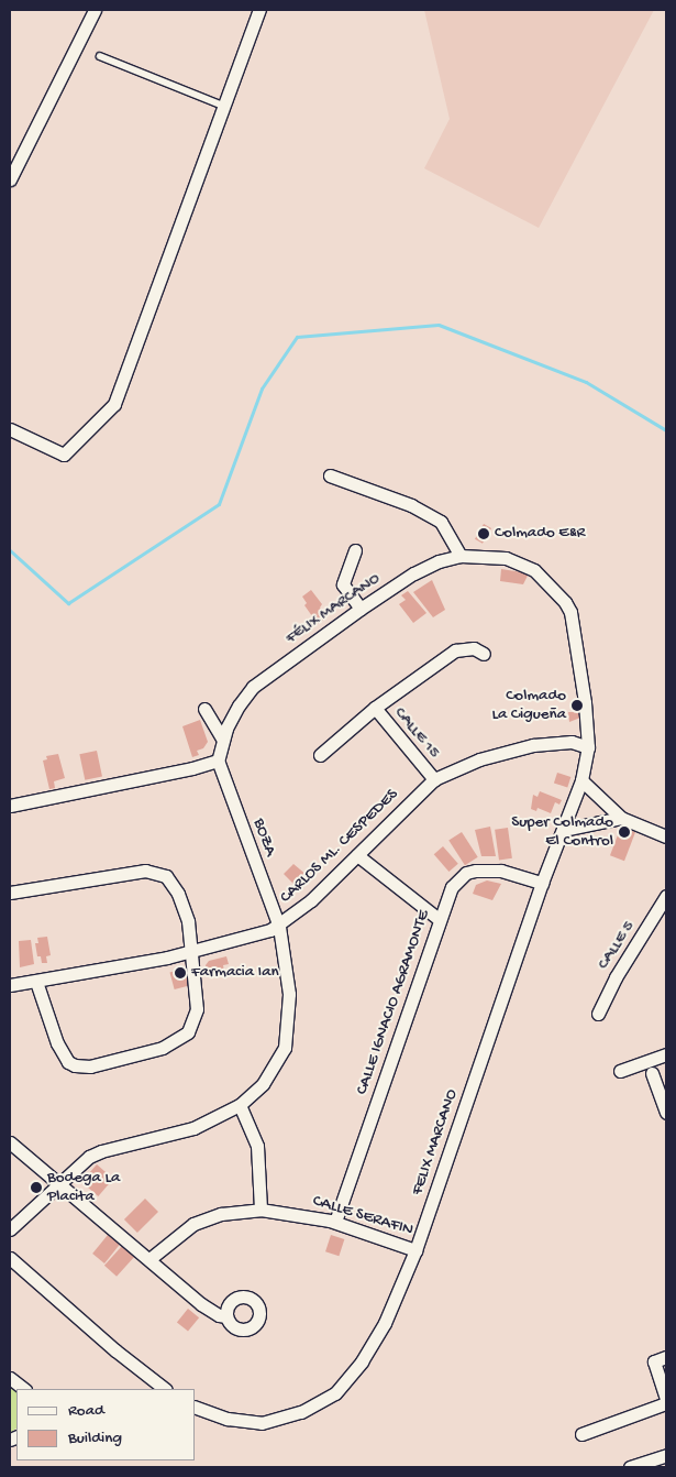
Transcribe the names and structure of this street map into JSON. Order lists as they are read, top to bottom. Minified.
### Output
{"streets":{"street":["FÉLIX MARCANO","CALLE 15","BOZA","CARLOS ML. CESPEDES","CALLE 5","CALLE IGNACIO AGRAMONTE","FELIX MARCANO","CALLE SERAFIN"]},"crossings":[["FÉLIX MARCANO","BOZA"],["FÉLIX MARCANO","CARLOS ML. CESPEDES"],["FÉLIX MARCANO","FELIX MARCANO"],["CALLE 15","CARLOS ML. CESPEDES"],["BOZA","CARLOS ML. CESPEDES"],["CARLOS ML. CESPEDES","FELIX MARCANO"],["CALLE IGNACIO AGRAMONTE","FELIX MARCANO"],["CALLE IGNACIO AGRAMONTE","CALLE SERAFIN"],["FELIX MARCANO","CALLE SERAFIN"]],"places":["Colmado E&R","Colmado La Cigueña","Super Colmado El Control","Farmacia Ian","Bodega La Placita"],"legend":["Road","Building"]}
